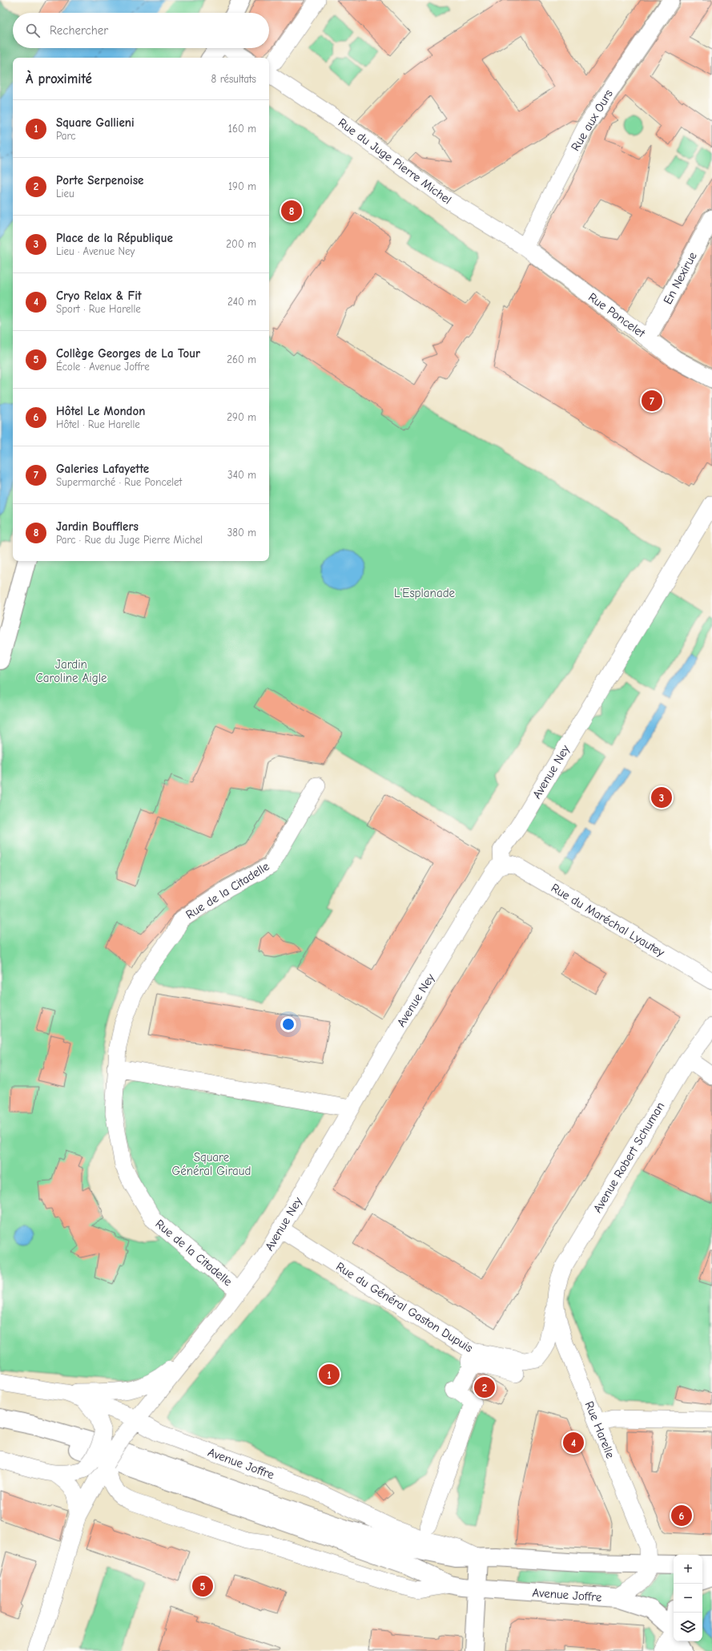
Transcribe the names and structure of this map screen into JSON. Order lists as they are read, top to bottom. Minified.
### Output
{"streets":{"main road":["Avenue Joffre"],"street":["Rue aux Ours","Rue du Juge Pierre Michel","En Nexirue","Rue Poncelet","Avenue Ney","Rue de la Citadelle","Rue du Maréchal Lyautey","Avenue Robert Schuman","Rue du Général Gaston Dupuis","Rue Harelle"]},"crossings":[["Rue aux Ours","Rue du Juge Pierre Michel"],["Rue aux Ours","Rue Poncelet"],["Rue du Juge Pierre Michel","Rue Poncelet"],["En Nexirue","Rue Poncelet"],["Avenue Ney","Rue de la Citadelle"],["Avenue Ney","Rue du Maréchal Lyautey"],["Avenue Ney","Rue du Général Gaston Dupuis"],["Avenue Ney","Avenue Joffre"],["Avenue Robert Schuman","Rue du Général Gaston Dupuis"],["Avenue Robert Schuman","Rue Harelle"],["Rue du Général Gaston Dupuis","Rue Harelle"],["Rue Harelle","Avenue Joffre"]],"parks":["L'Esplanade","Jardin Caroline Aigle","Square Général Giraud"],"page":{"search":"Rechercher","heading":["À proximité","8 résultats"],"list":[{"mark":"1","name":"Square Gallieni","note":"Parc","value":"160 m"},{"mark":"2","name":"Porte Serpenoise","note":"Lieu","value":"190 m"},{"mark":"3","name":"Place de la République","note":"Lieu · Avenue Ney","value":"200 m"},{"mark":"4","name":"Cryo Relax & Fit","note":"Sport · Rue Harelle","value":"240 m"},{"mark":"5","name":"Collège Georges de La Tour","note":"École · Avenue Joffre","value":"260 m"},{"mark":"6","name":"Hôtel Le Mondon","note":"Hôtel · Rue Harelle","value":"290 m"},{"mark":"7","name":"Galeries Lafayette","note":"Supermarché · Rue Poncelet","value":"340 m"},{"mark":"8","name":"Jardin Boufflers","note":"Parc · Rue du Juge Pierre Michel","value":"380 m"}],"pins":["8","7","3","1","2","4","6","5"],"map_buttons":["+","−"]}}
